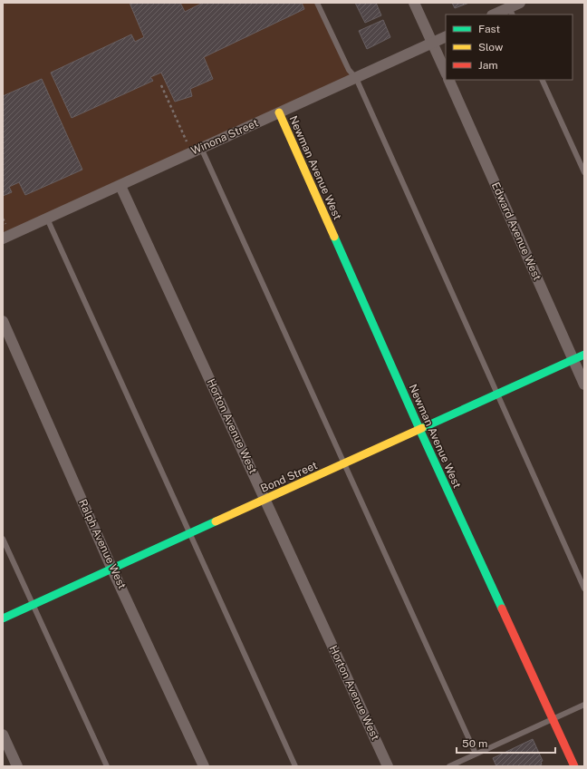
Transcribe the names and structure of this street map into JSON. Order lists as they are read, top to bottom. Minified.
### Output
{"streets":{"street":["Winona Street","Newman Avenue West","Edward Avenue West","Horton Avenue West","Bond Street","Ralph Avenue West"]},"crossings":[["Winona Street","Newman Avenue West"],["Winona Street","Horton Avenue West"],["Newman Avenue West","Bond Street"],["Edward Avenue West","Bond Street"],["Horton Avenue West","Bond Street"],["Bond Street","Ralph Avenue West"]],"legend":["Fast","Slow","Jam"],"scale_bar":"50 m"}
